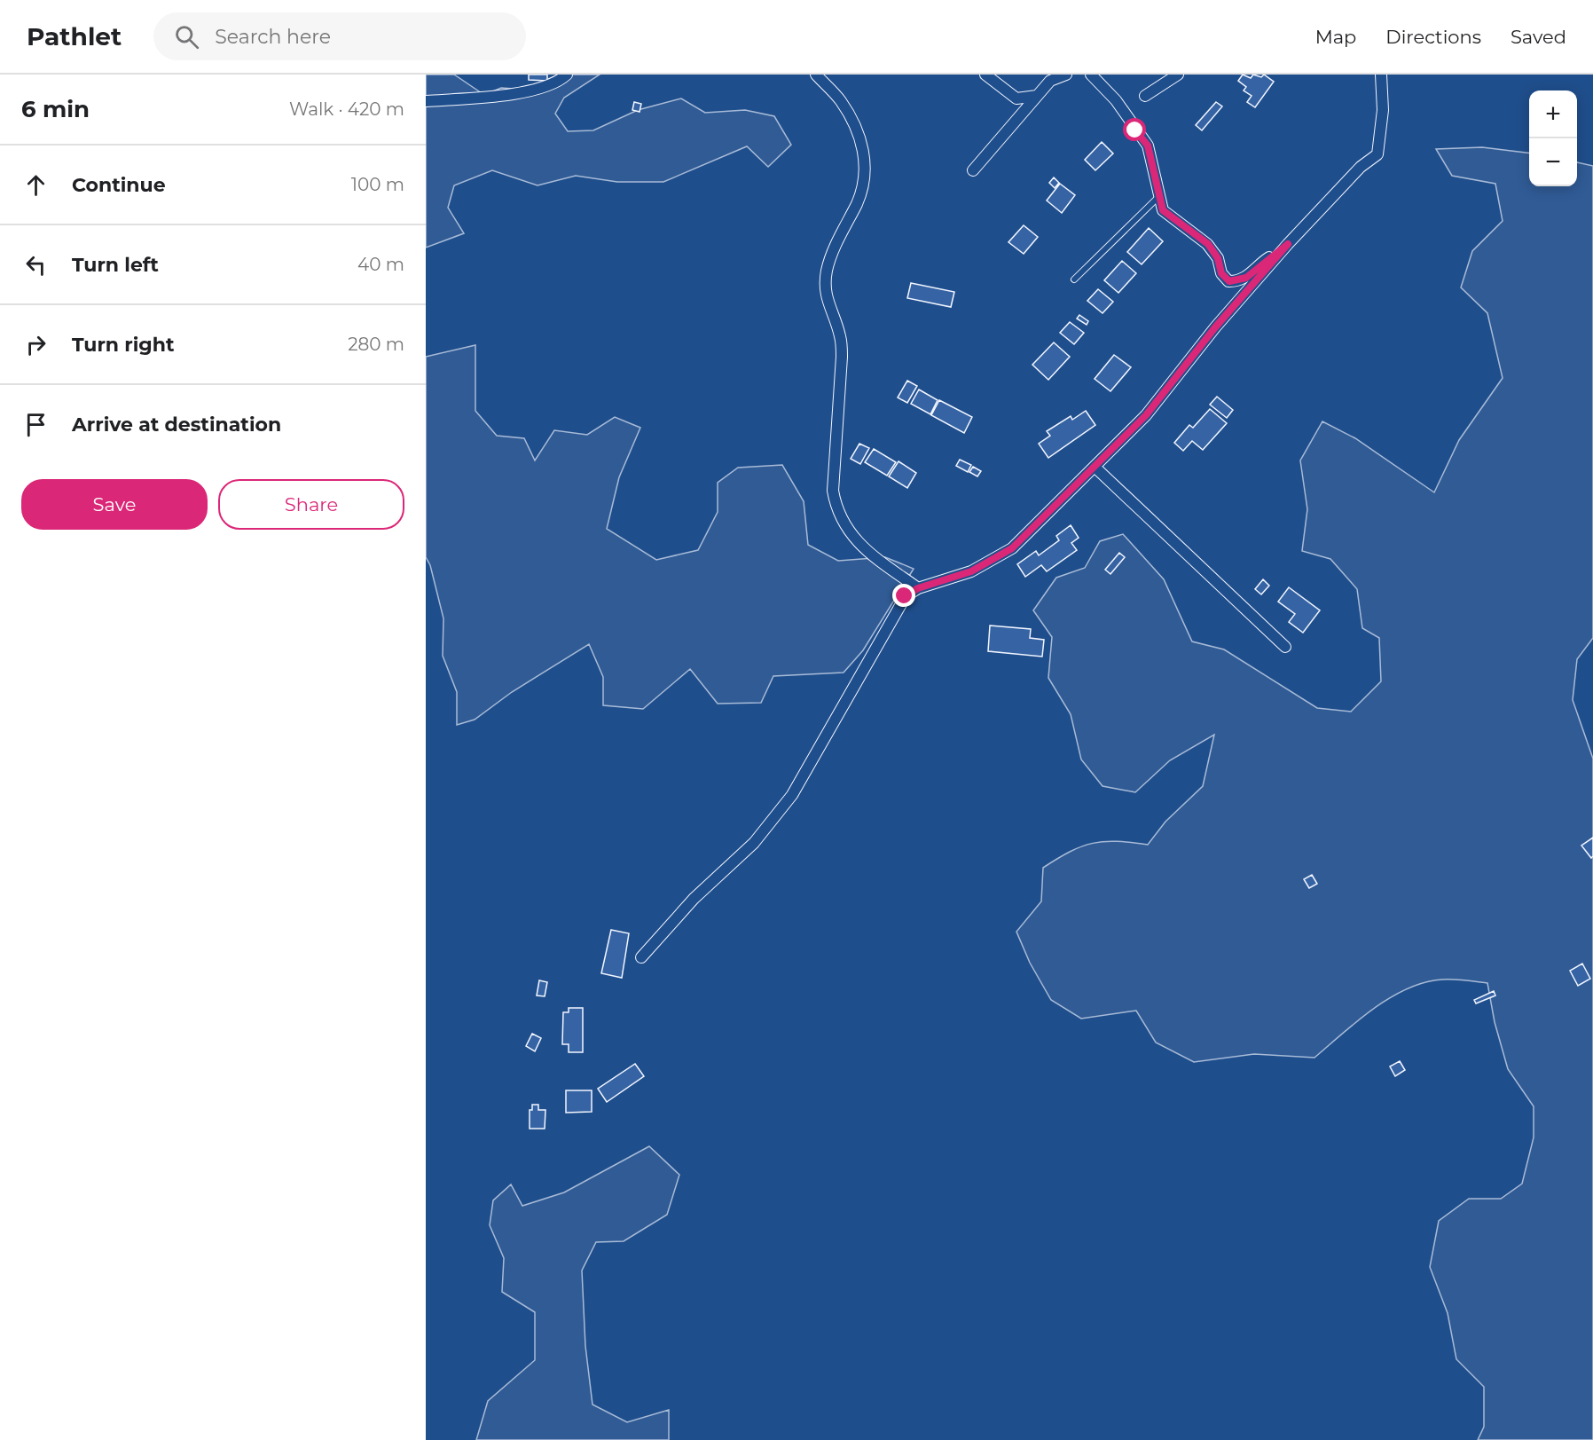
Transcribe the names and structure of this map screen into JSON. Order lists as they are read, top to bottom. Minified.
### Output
{"page":{"header":"Pathlet","search":"Search here","nav":["Map","Directions","Saved"],"heading":["6 min","Walk · 420 m"],"map_buttons":["+","−"],"list":[["Continue","100 m"],["Turn left","40 m"],["Turn right","280 m"],"Arrive at destination"],"buttons":["Save","Share"]}}
